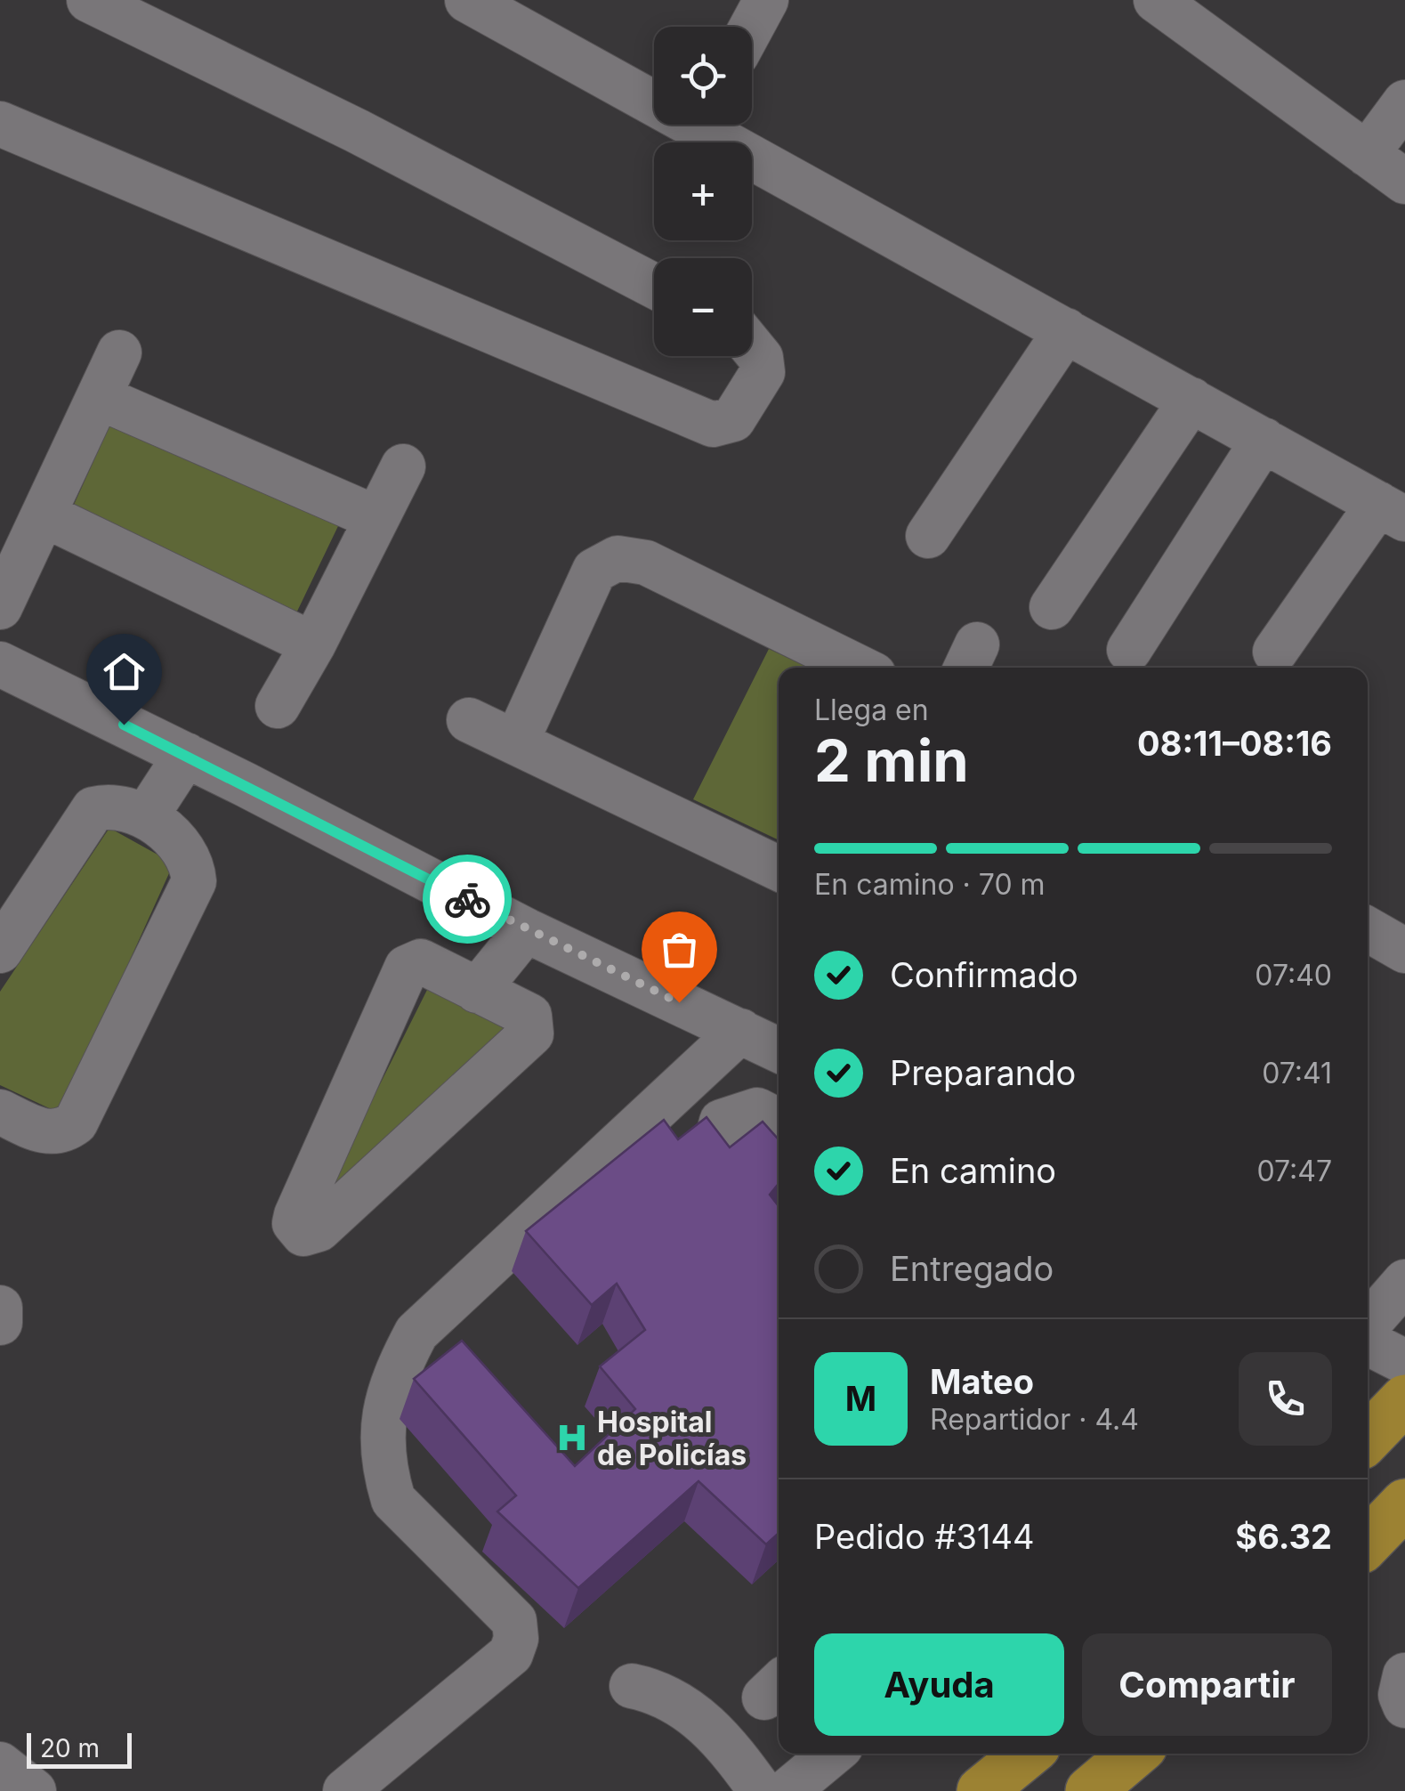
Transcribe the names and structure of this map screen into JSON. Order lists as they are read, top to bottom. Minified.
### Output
{"places":{"hospital":["Hospital de Policías"]},"scale_bar":"20 m","page":{"map_buttons":["+","−"],"heading":["2 min","Llega en","08:11–08:16"],"panel":["Mateo","Repartidor · 4.4","Pedido #3144","$6.32"],"bar":"En camino · 70 m","list":[["Confirmado","07:40"],["Preparando","07:41"],["En camino","07:47"],"Entregado"],"round":"M","buttons":["Ayuda","Compartir"],"scale":"20 m"}}
